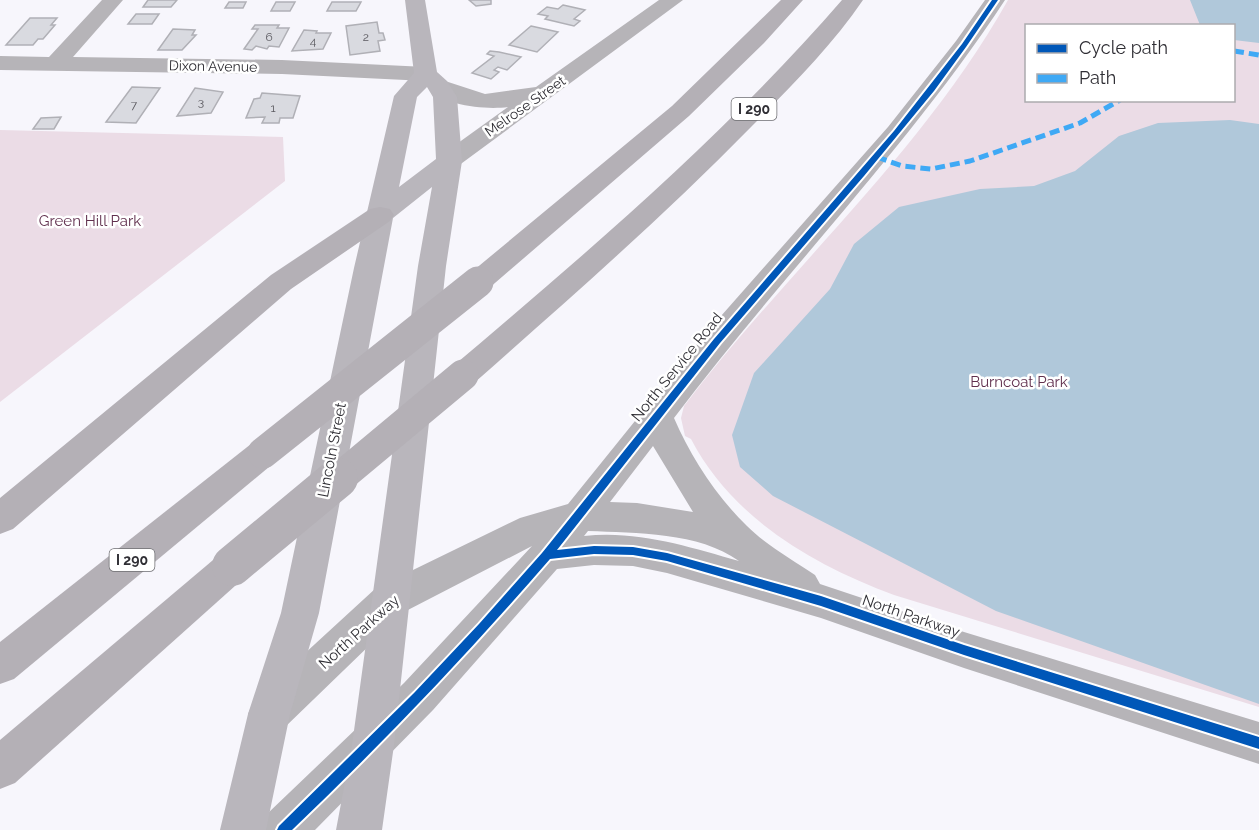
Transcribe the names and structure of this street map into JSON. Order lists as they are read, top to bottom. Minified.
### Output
{"streets":{"highway":["I 290"],"main road":["Melrose Street","Lincoln Street"],"street":["Dixon Avenue","North Service Road","North Parkway"]},"crossings":[["Dixon Avenue","Lincoln Street"],["Melrose Street","Lincoln Street"],["North Service Road","North Parkway"],["Lincoln Street","North Parkway"]],"parks":["Green Hill Park","Burncoat Park"],"house_numbers":["6","2","4","3","7","1"],"legend":["Cycle path","Path"]}
